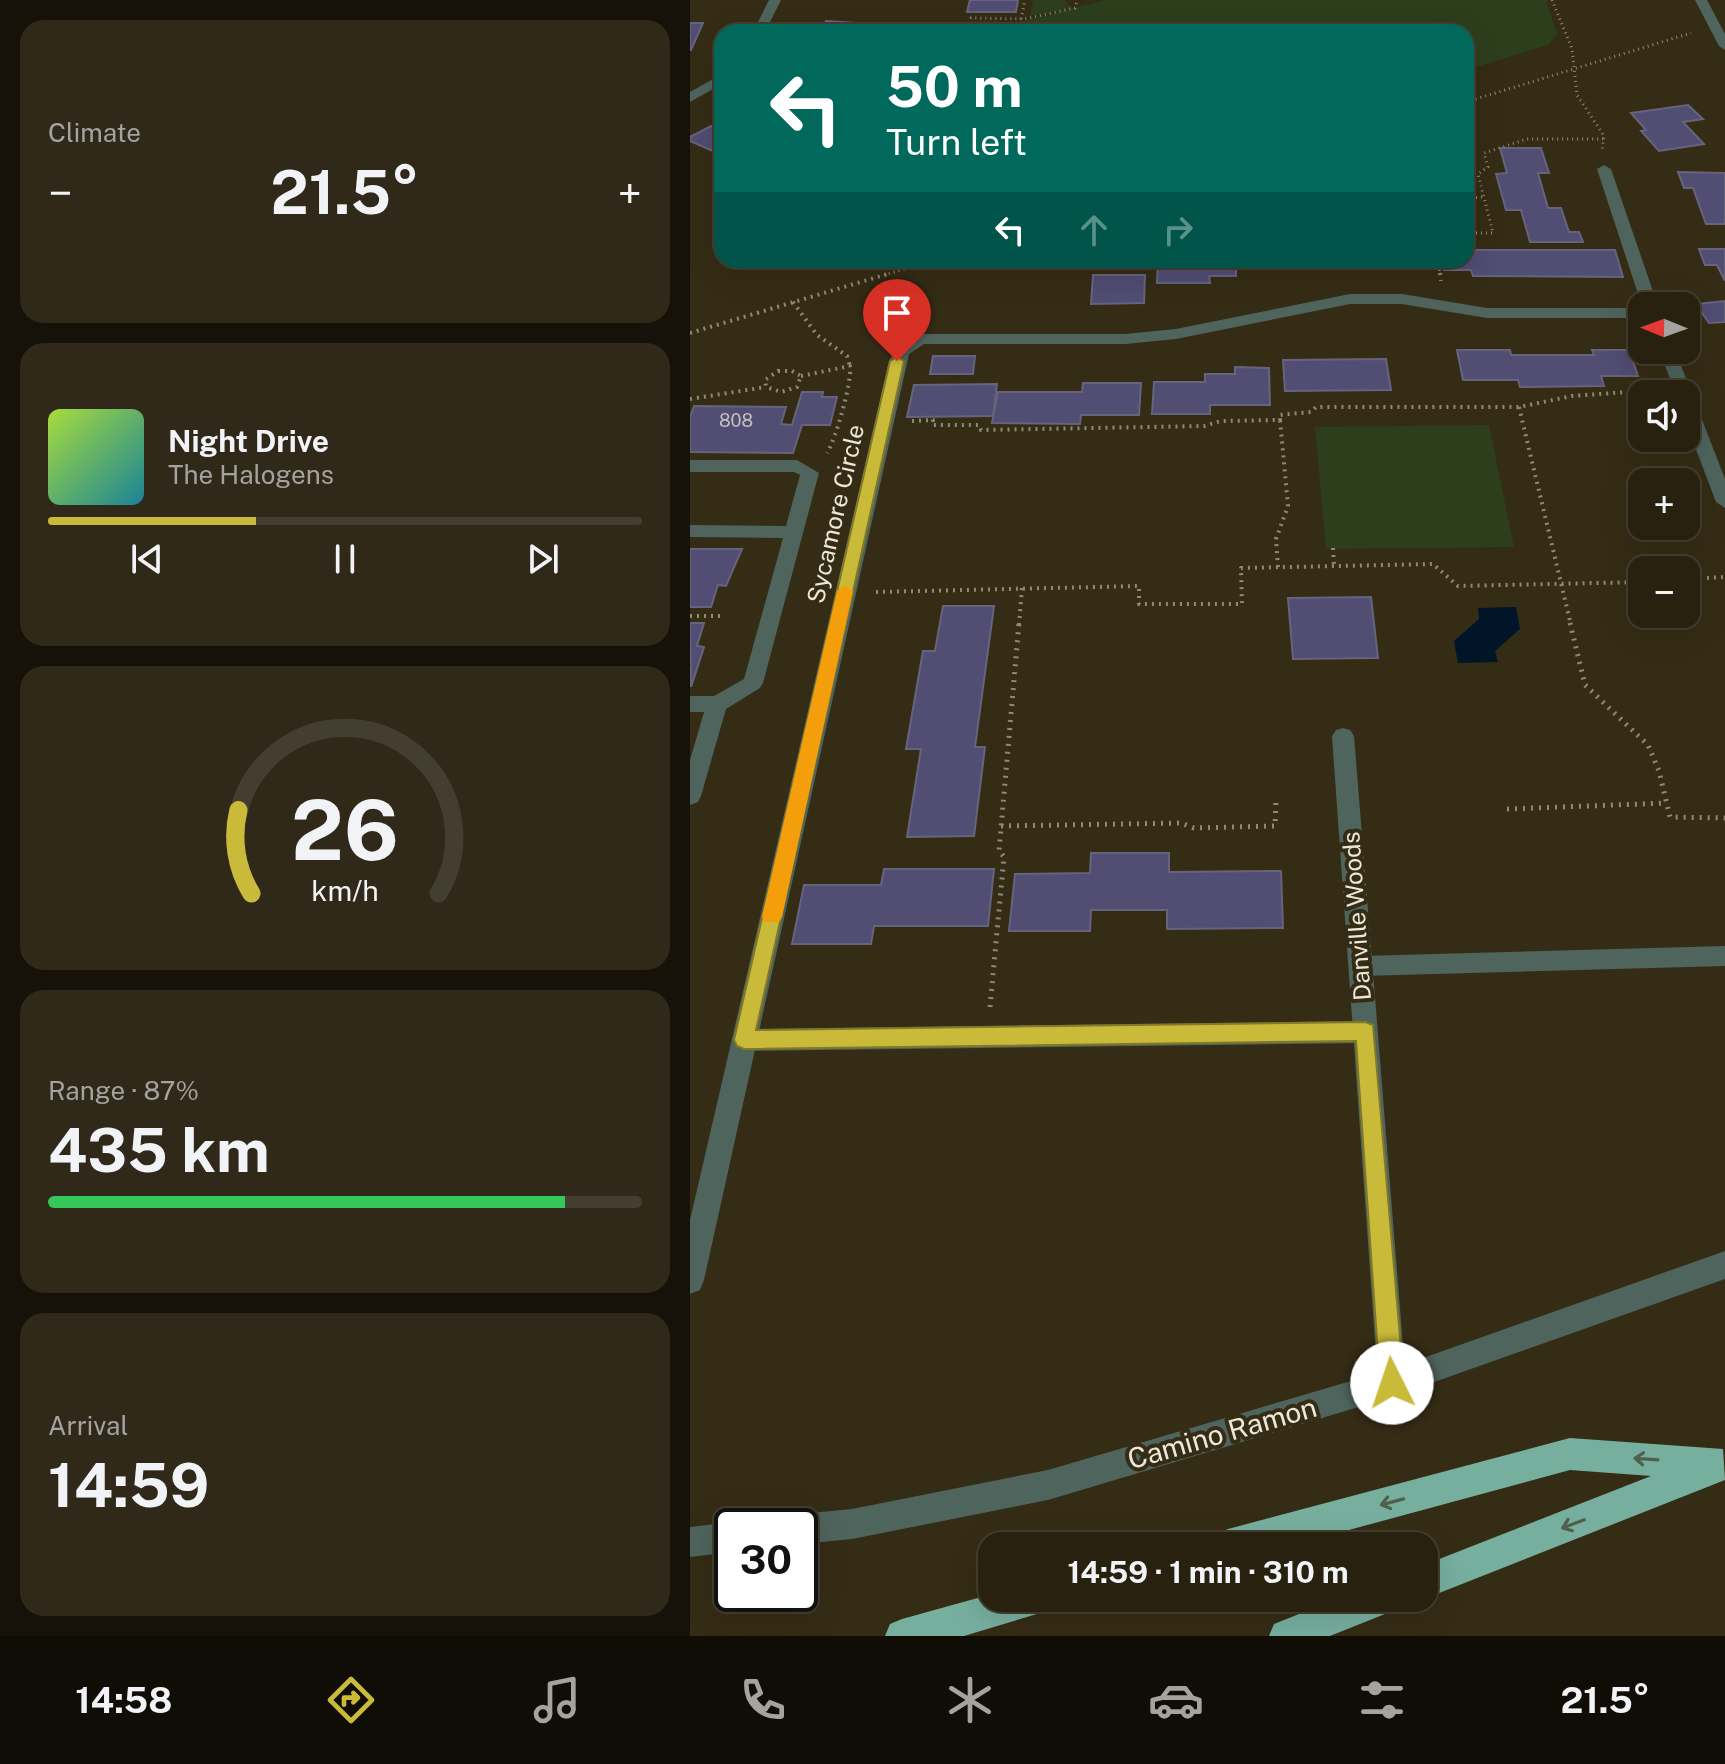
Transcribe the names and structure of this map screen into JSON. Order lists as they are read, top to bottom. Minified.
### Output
{"streets":{"street":["Sycamore Circle","Danville Woods","Camino Ramon"]},"crossings":[["Danville Woods","Camino Ramon"]],"house_numbers":["808"],"north":"left","page":{"tile":["Climate",["Range · 87%","435 km"],["Arrival","14:59"]],"turn":["50 m","Turn left"],"heat":["−","21.5°","+"],"map_buttons":["+","−"],"song":["Night Drive","The Halogens"],"limit":"30","trip":"14:59 · 1 min · 310 m","tabs":["14:58","21.5°"],"gauge":["26","km/h"]}}
